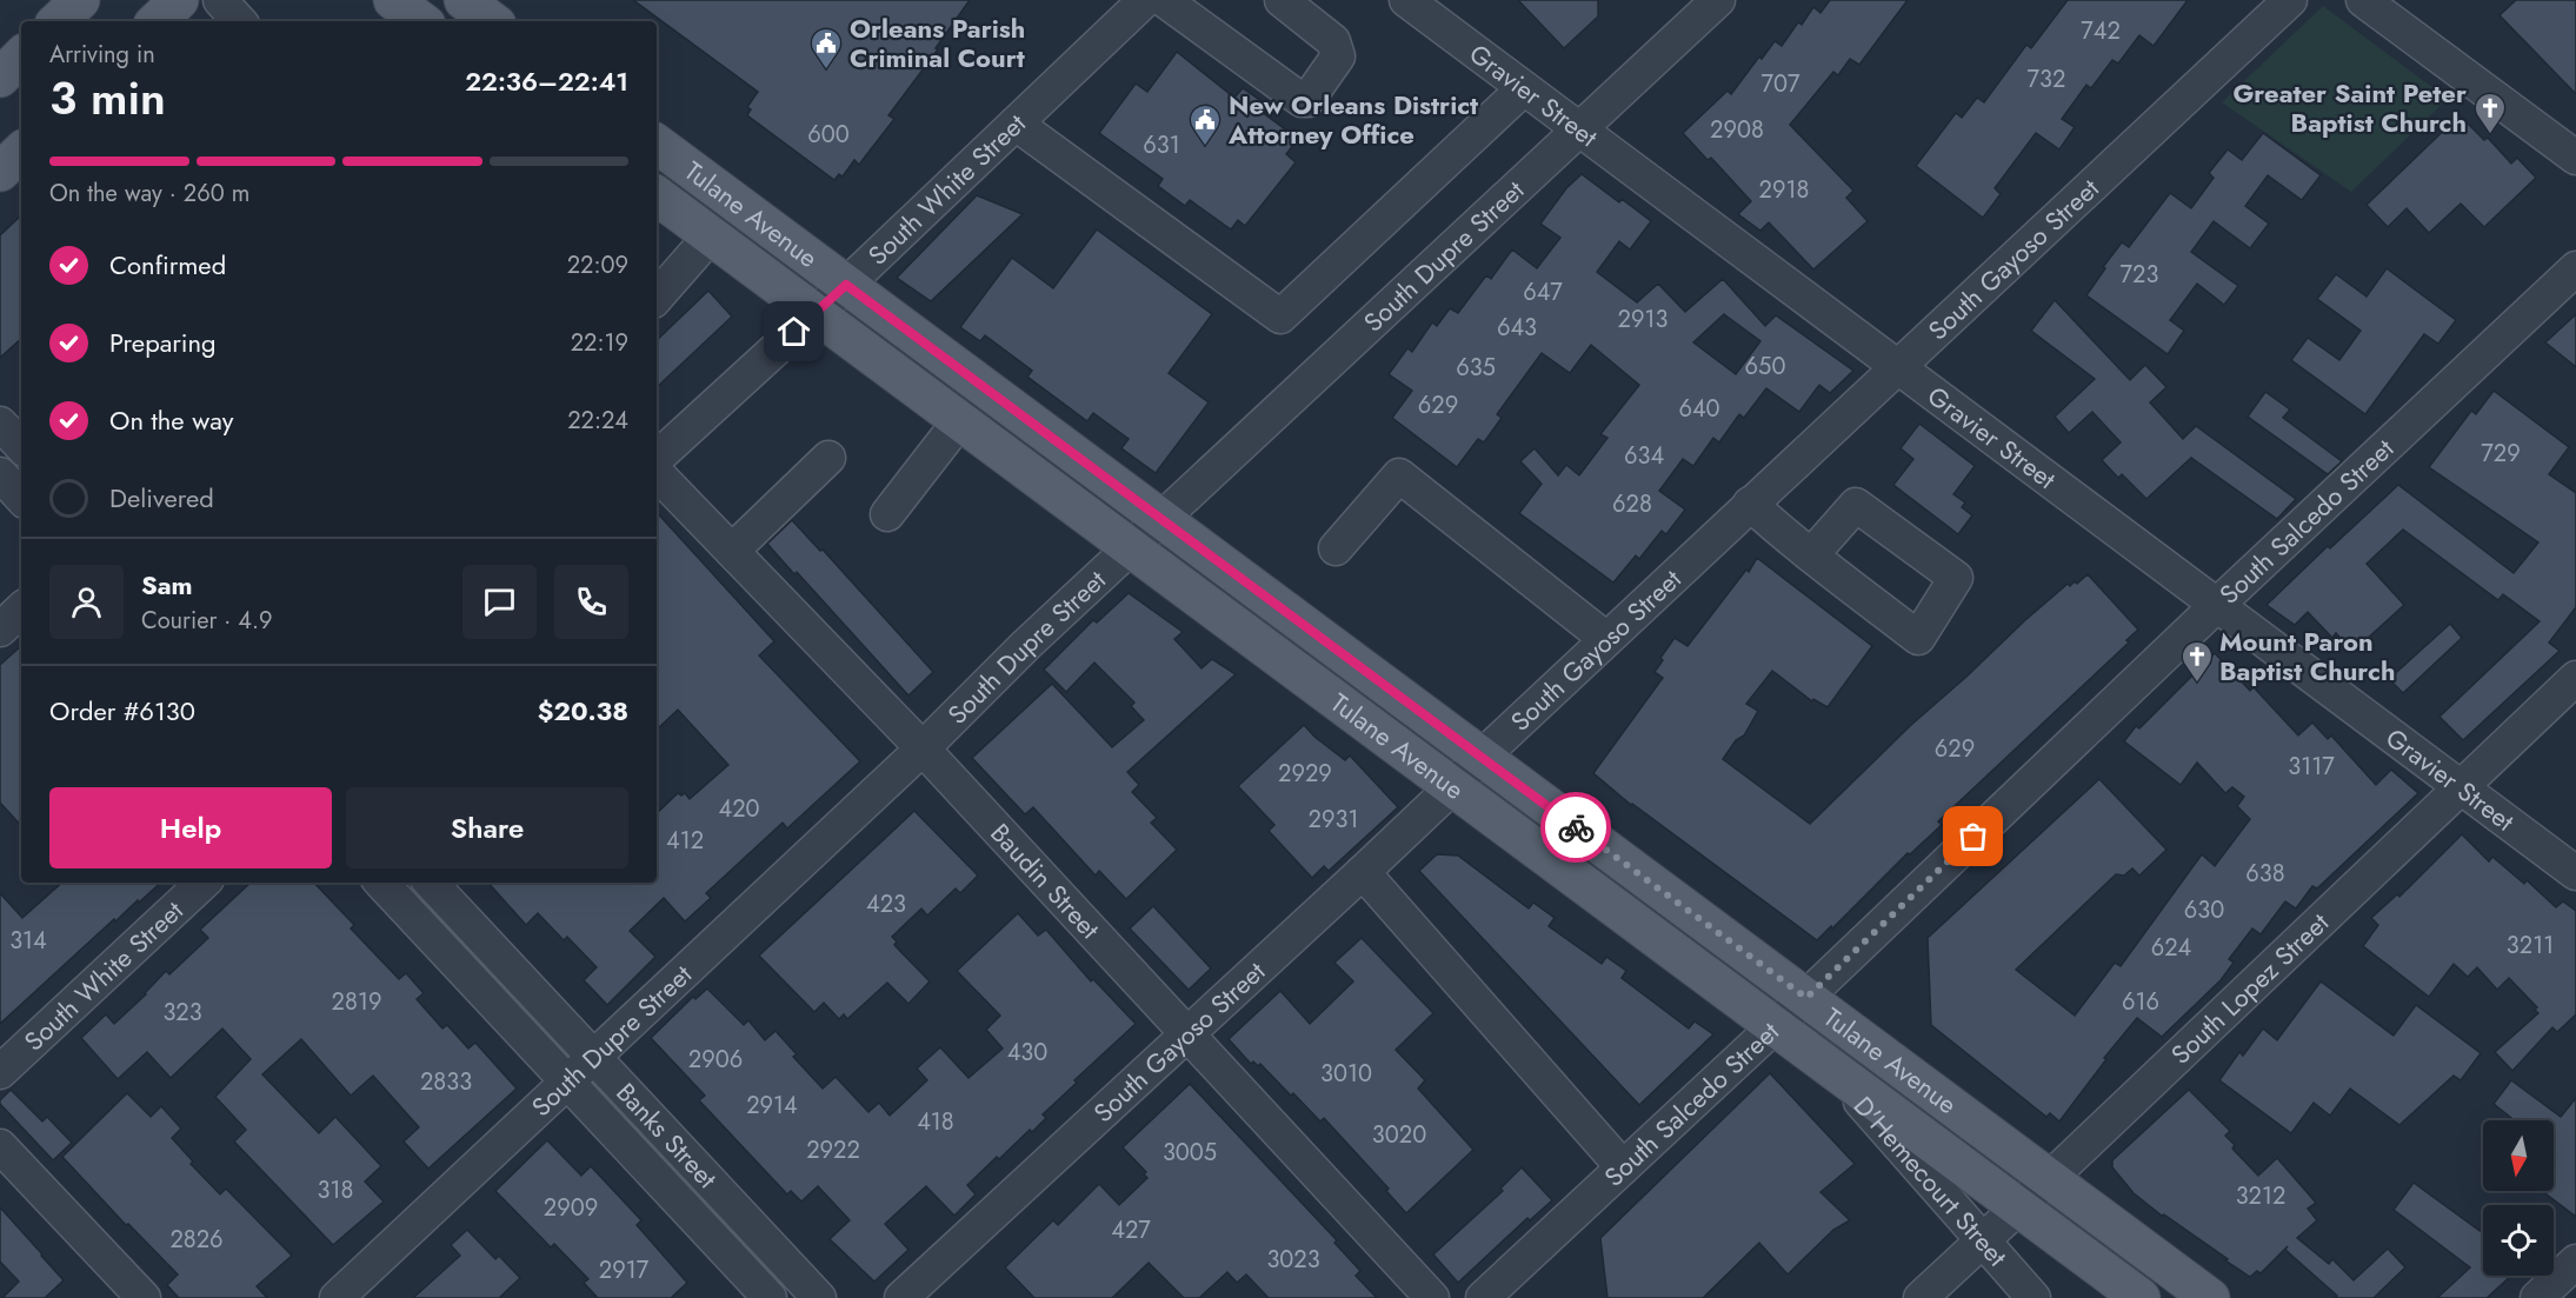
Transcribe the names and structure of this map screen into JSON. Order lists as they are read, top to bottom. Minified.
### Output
{"streets":{"main road":["Tulane Avenue"],"street":["Gravier Street","South White Street","South Dupre Street","South Gayoso Street","South Salcedo Street","Baudin Street","South Lopez Street","Banks Street","D'Hemecourt Street"]},"crossings":[["Gravier Street","South Dupre Street"],["Gravier Street","South Gayoso Street"],["Gravier Street","South Salcedo Street"],["Gravier Street","South Lopez Street"],["South White Street","Tulane Avenue"],["Tulane Avenue","South Dupre Street"],["Tulane Avenue","South Gayoso Street"],["Tulane Avenue","South Salcedo Street"],["Tulane Avenue","South Lopez Street"],["Tulane Avenue","D'Hemecourt Street"],["South Dupre Street","Baudin Street"],["South Dupre Street","Banks Street"],["South Gayoso Street","Baudin Street"],["South Lopez Street","D'Hemecourt Street"]],"places":{"public building":["Orleans Parish Criminal Court","New Orleans District Attorney Office"],"church":["Greater Saint Peter Baptist Church","Mount Paron Baptist Church"]},"house_numbers":["742","732","707","2908","600","631","2918","723","647","2913","643","650","635","629","640","729","634","628","629","3117","2929","420","2931","412","638","423","630","314","3211","624","2819","616","323","430","2906","3010","2833","2914","418","3020","2922","3005","318","3212","2909","427","2826","3023","2917"],"north":"bottom","page":{"heading":["3 min","Arriving in","22:36–22:41"],"panel":["Sam","Courier · 4.9","Order #6130","$20.38"],"bar":"On the way · 260 m","list":[["Confirmed","22:09"],["Preparing","22:19"],["On the way","22:24"],"Delivered"],"buttons":["Help","Share"]}}
